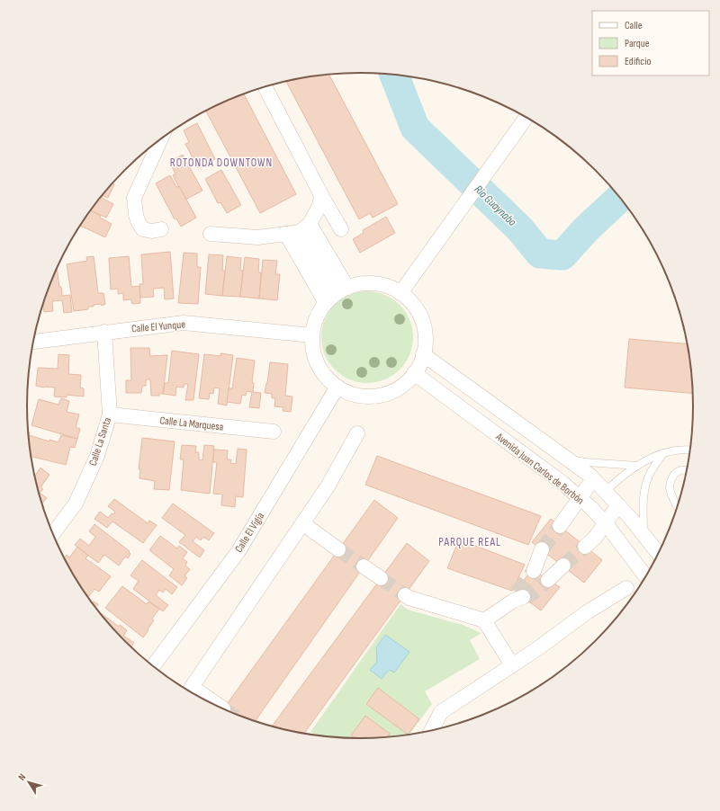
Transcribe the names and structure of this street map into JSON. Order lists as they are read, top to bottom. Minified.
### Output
{"streets":{"street":["Calle El Yunque","Calle La Marquesa","Calle La Santa","Avenida Juan Carlos de Borbón","Calle El Vigía"]},"crossings":[["Calle El Yunque","Calle La Santa"],["Calle El Yunque","Avenida Juan Carlos de Borbón"],["Calle El Yunque","Calle El Vigía"],["Calle La Marquesa","Calle La Santa"],["Avenida Juan Carlos de Borbón","Calle El Vigía"]],"districts":["ROTONDA DOWNTOWN","PARQUE REAL"],"water":["Río Guaynabo"],"legend":["Calle","Parque","Edificio"],"north":"top left"}
